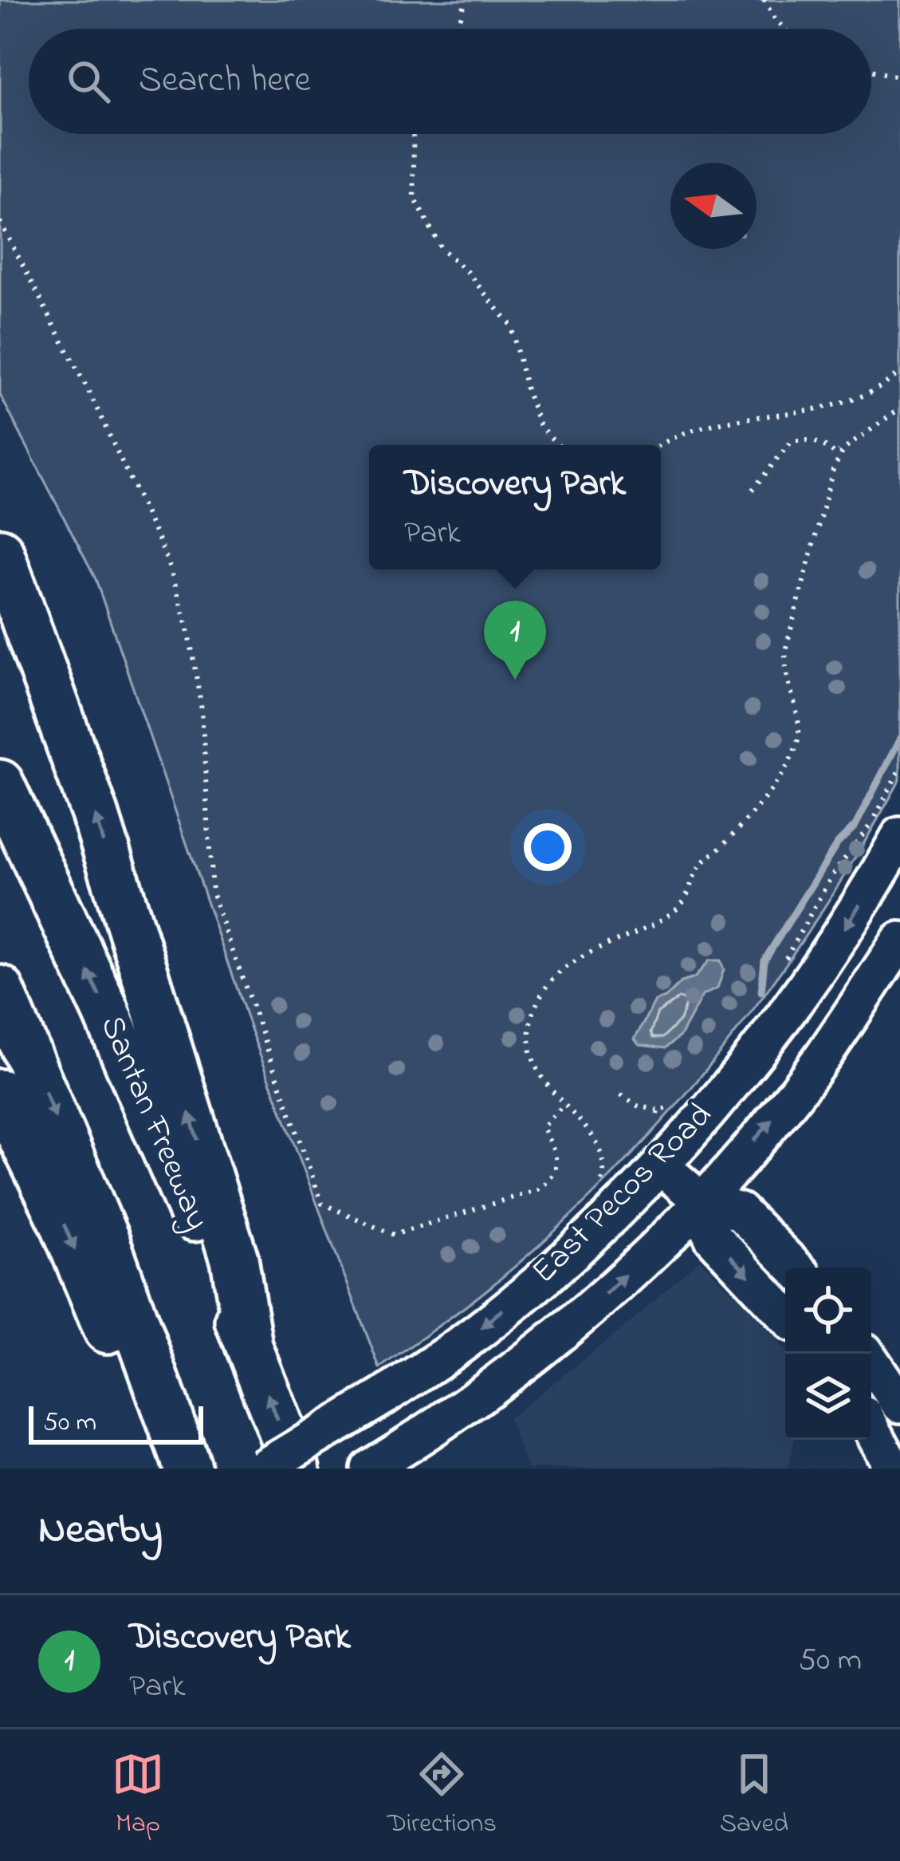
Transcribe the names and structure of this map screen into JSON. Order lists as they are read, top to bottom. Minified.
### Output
{"streets":{"highway":["Santan Freeway"],"main road":["East Pecos Road"]},"scale_bar":"50 m","north":"left","page":{"search":"Search here","popup":["Discovery Park","Park"],"pins":"1","scale":"50 m","heading":"Nearby","list":[{"mark":"1","name":"Discovery Park","note":"Park","value":"50 m"}],"nav":["Map","Directions","Saved"]}}
